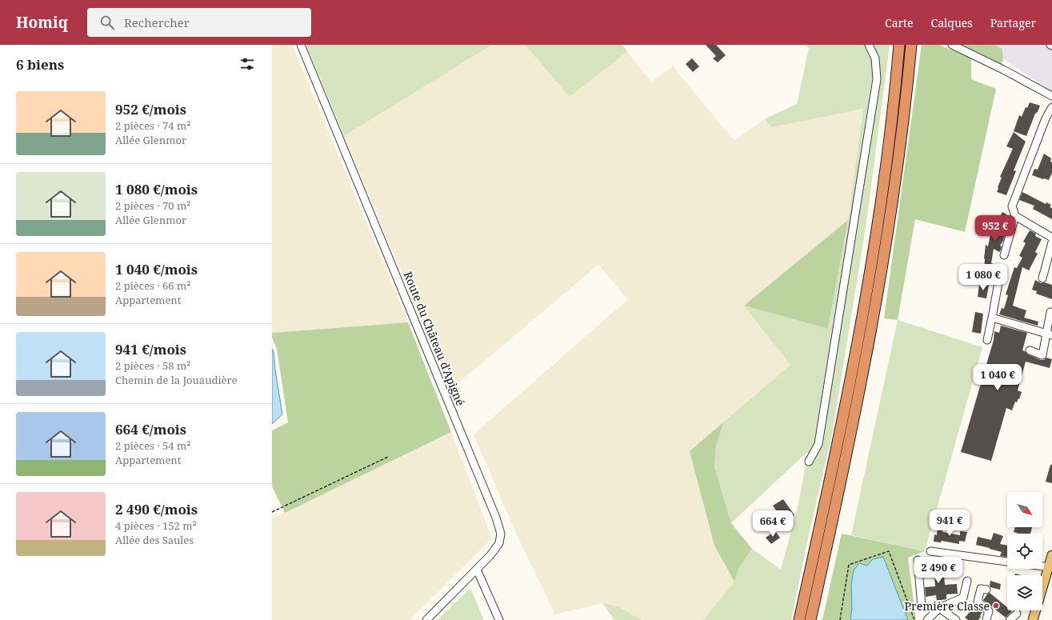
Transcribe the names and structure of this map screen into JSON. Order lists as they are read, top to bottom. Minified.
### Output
{"streets":{"street":["Route du Château d'Apigné"]},"places":["Première Classe"],"north":"bottom right","page":{"header":"Homiq","search":"Rechercher","nav":["Carte","Calques","Partager"],"heading":"6 biens","list":[{"name":"952 €/mois","note":"2 pièces · 74 m² · Allée Glenmor"},{"name":"1 080 €/mois","note":"2 pièces · 70 m² · Allée Glenmor"},{"name":"1 040 €/mois","note":"2 pièces · 66 m² · Appartement"},{"name":"941 €/mois","note":"2 pièces · 58 m² · Chemin de la Jouaudière"},{"name":"664 €/mois","note":"2 pièces · 54 m² · Appartement"},{"name":"2 490 €/mois","note":"4 pièces · 152 m² · Allée des Saules"}],"price":["952 €","1 080 €","1 040 €","941 €","664 €","2 490 €"]}}
